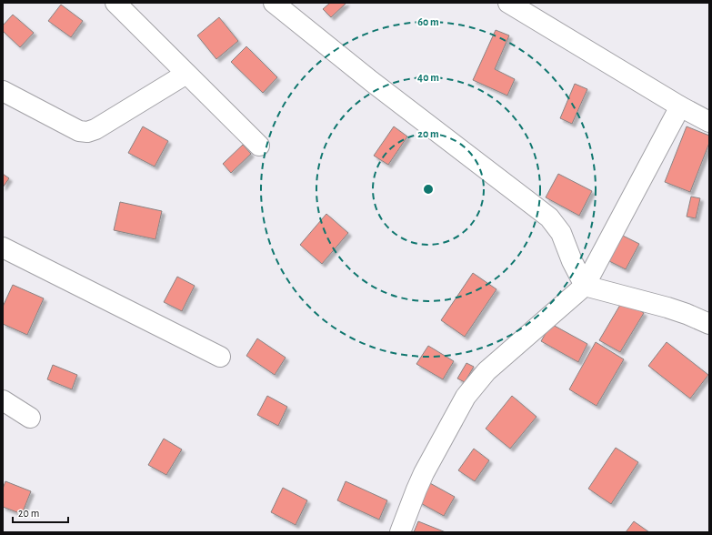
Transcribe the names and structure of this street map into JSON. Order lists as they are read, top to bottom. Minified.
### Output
{"scale_bar":"20 m","rings":["60 m","40 m","20 m"]}
